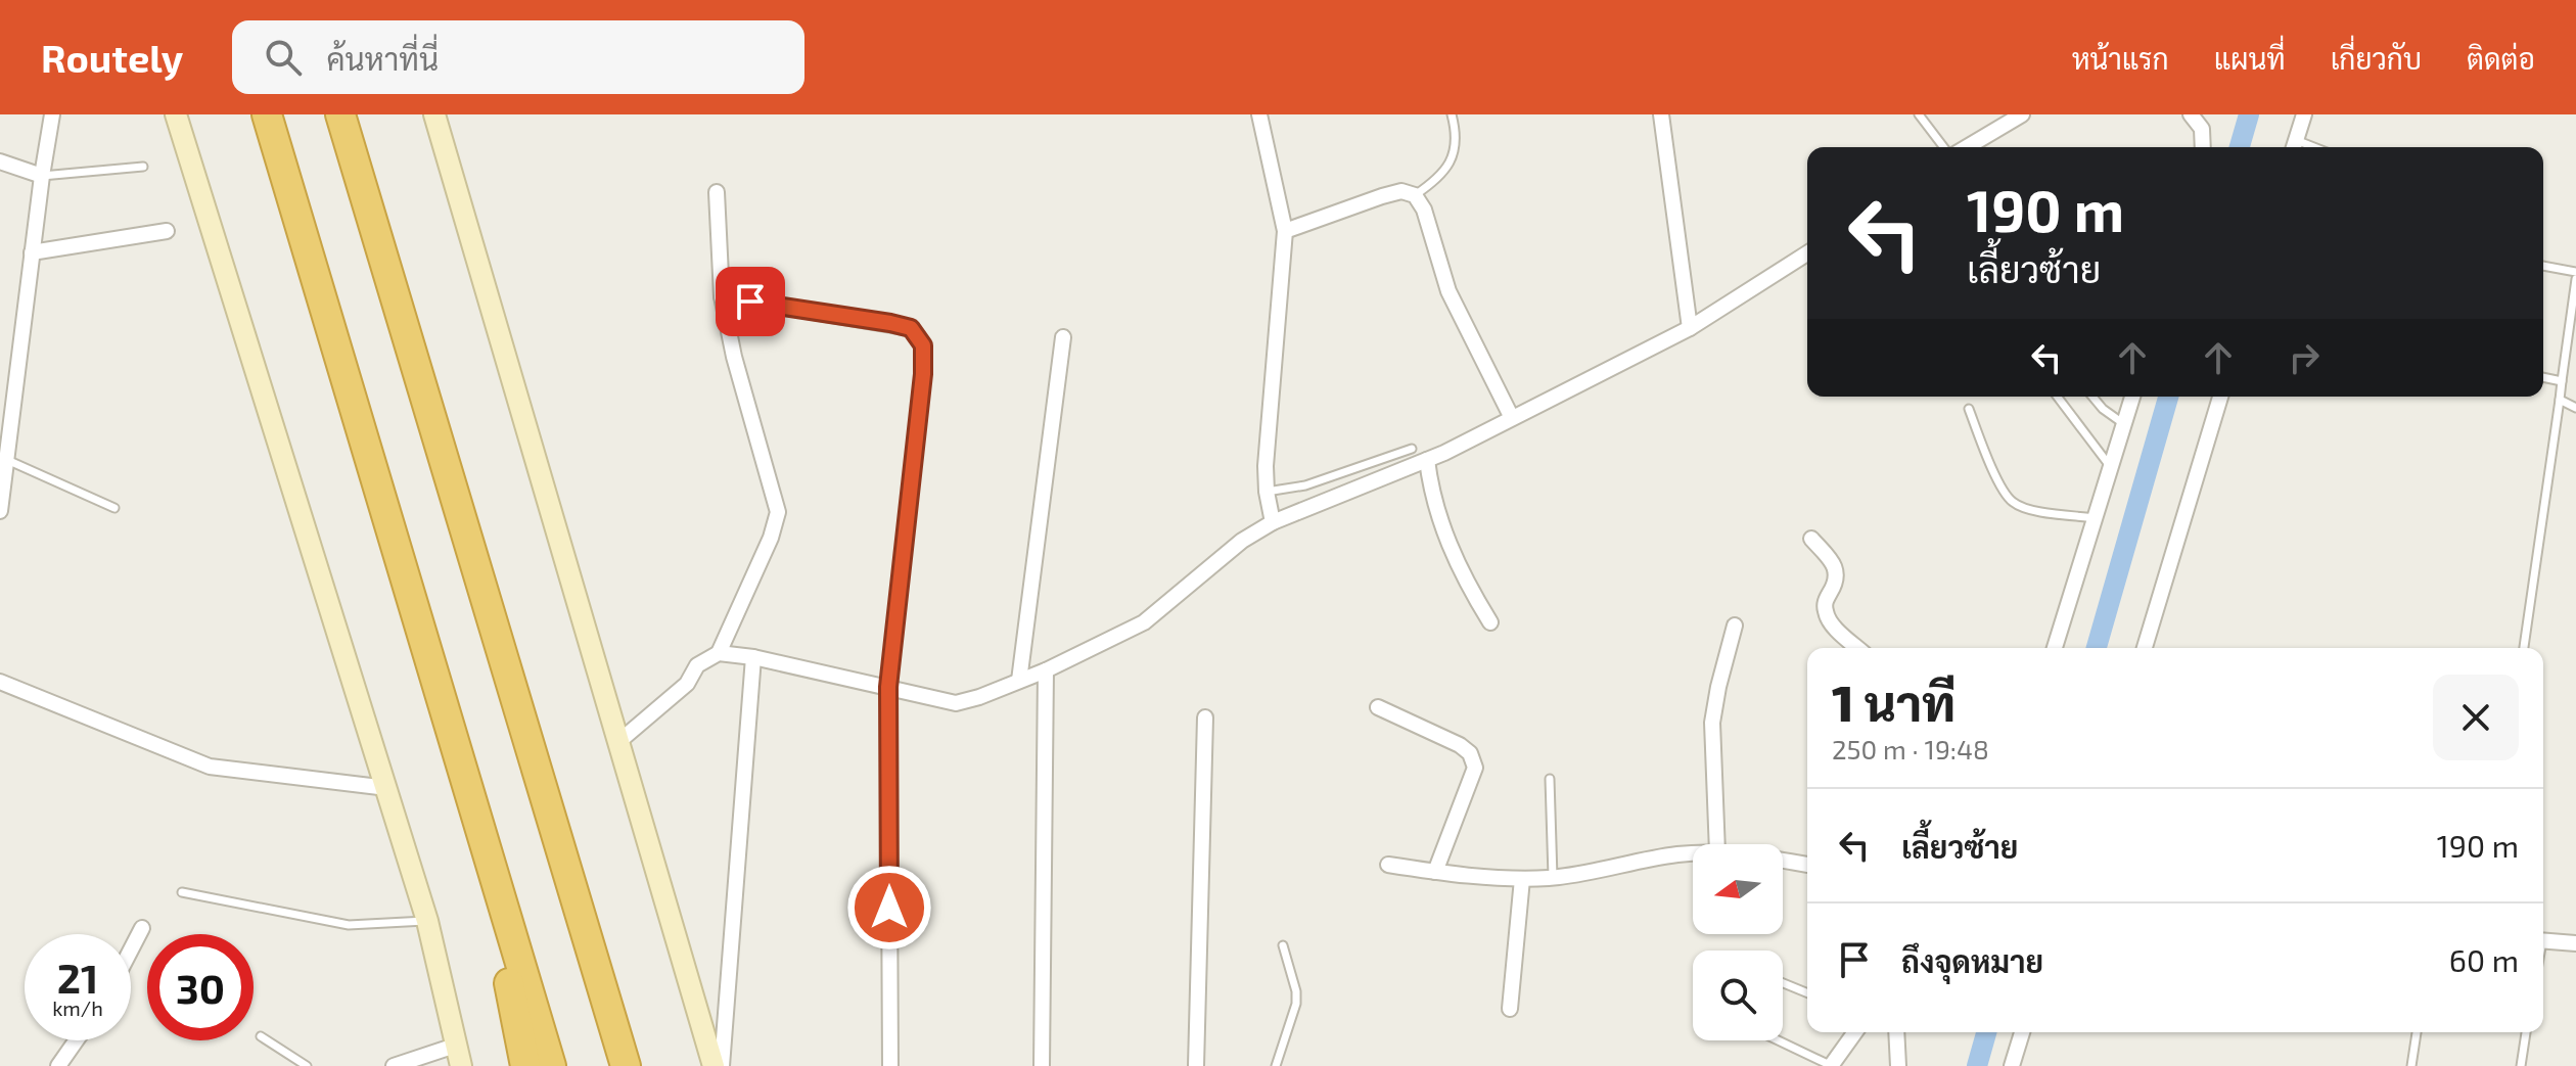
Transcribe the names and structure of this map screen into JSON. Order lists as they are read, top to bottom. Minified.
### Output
{"north":"left","page":{"header":"Routely","search":"ค้นหาที่นี่","nav":["หน้าแรก","แผนที่","เกี่ยวกับ","ติดต่อ"],"turn":["190 m","เลี้ยวซ้าย"],"heading":["1 นาที","250 m · 19:48"],"list":[{"name":"เลี้ยวซ้าย","value":"190 m"},{"name":"ถึงจุดหมาย","value":"60 m"}],"speed":"21 km/h","limit":"30"}}
